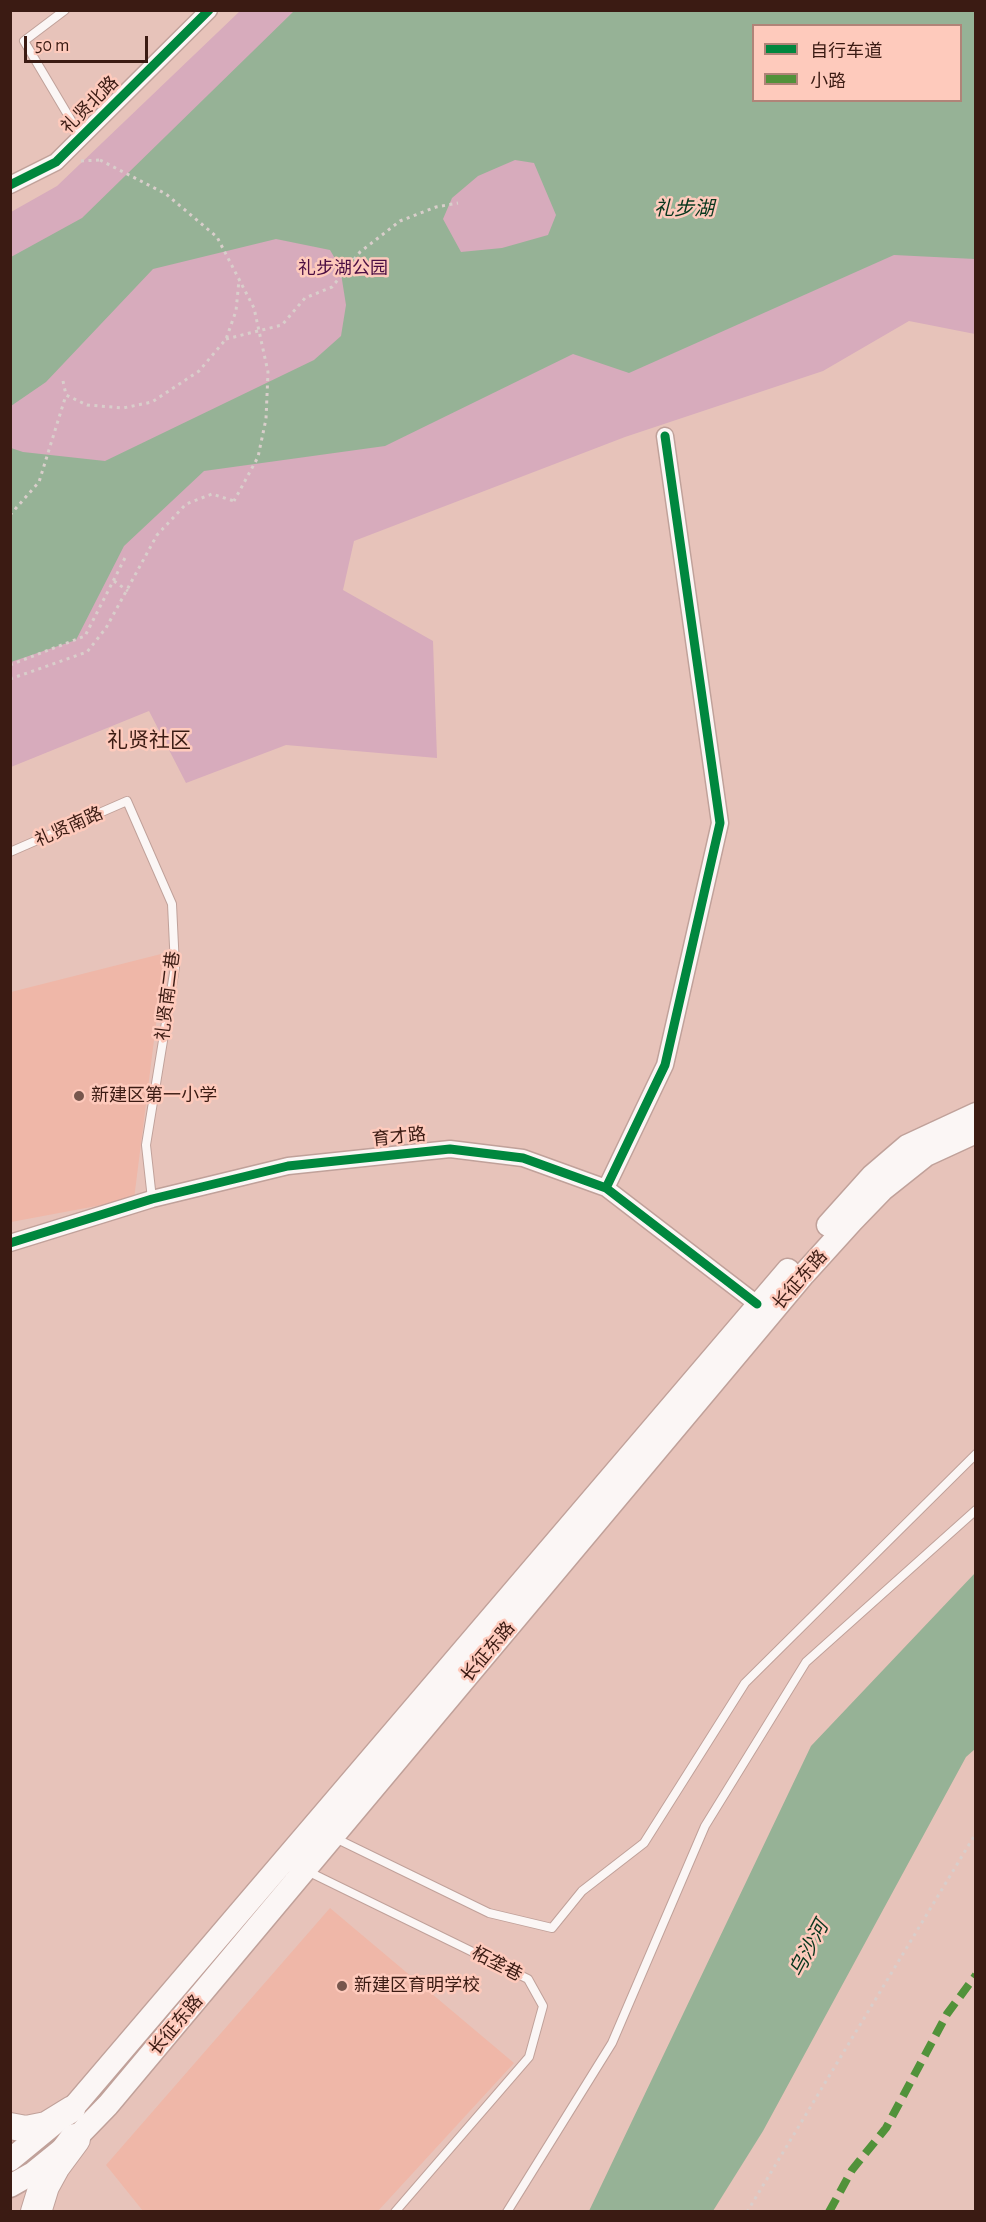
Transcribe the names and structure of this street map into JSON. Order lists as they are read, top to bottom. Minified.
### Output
{"streets":{"main road":["长征东路"],"street":["礼贤北路","育才路"],"lane":["礼贤南路","礼贤南二巷","柘垄巷"]},"crossings":[["礼贤南路","礼贤南二巷"],["礼贤南二巷","育才路"],["育才路","长征东路"],["长征东路","柘垄巷"]],"districts":["礼贤社区"],"water":["礼步湖","乌沙河"],"parks":["礼步湖公园"],"places":["新建区第一小学","新建区育明学校"],"legend":["自行车道","小路"],"scale_bar":"50 m"}
